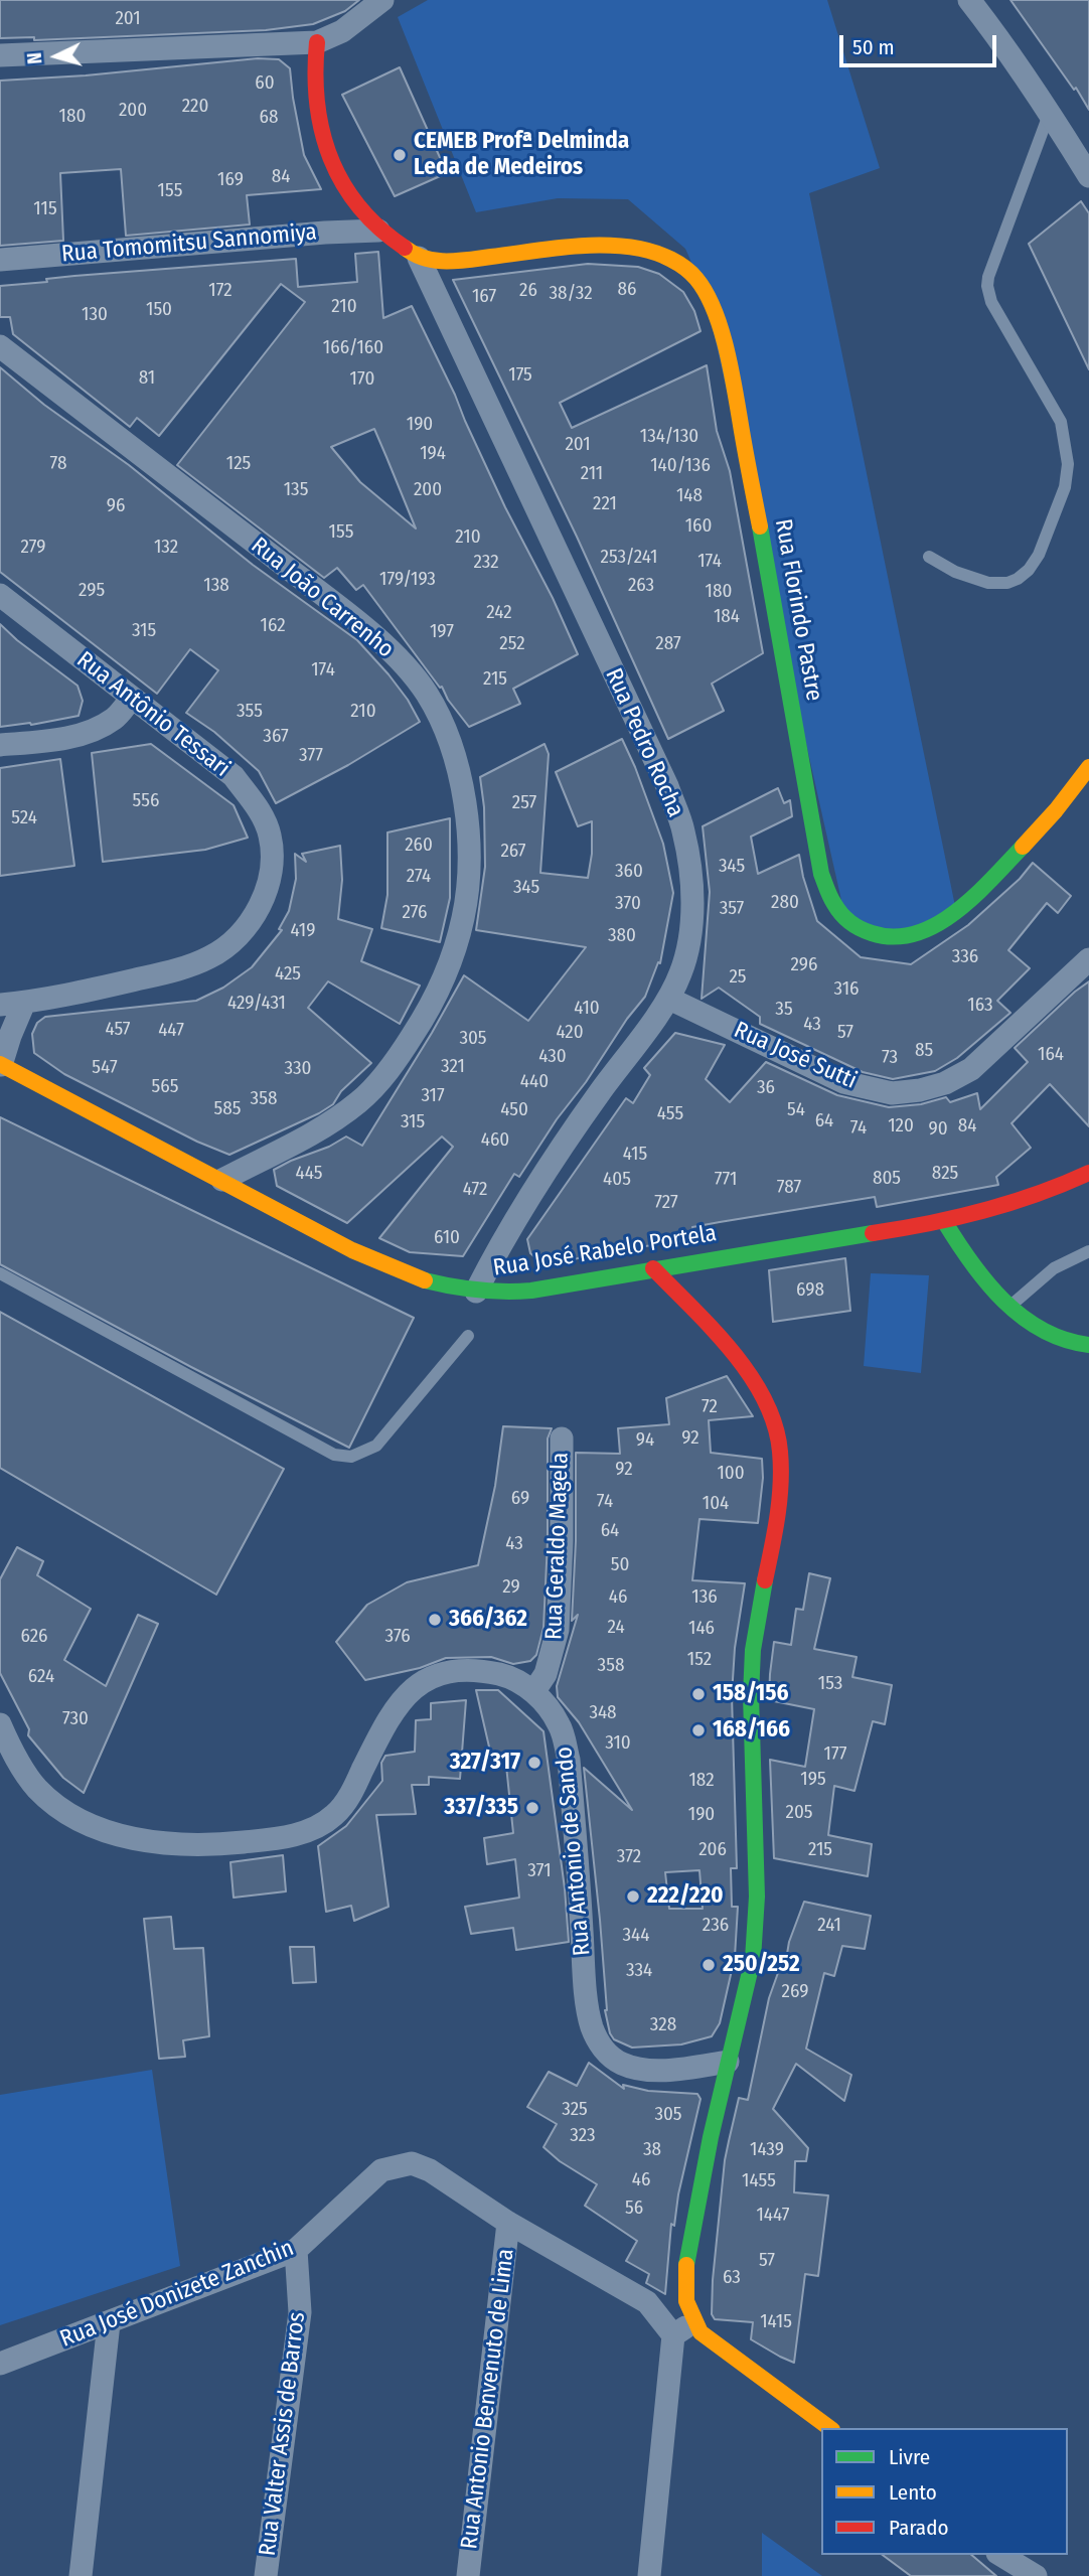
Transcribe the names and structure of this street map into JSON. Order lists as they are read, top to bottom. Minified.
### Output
{"streets":{"street":["Rua Tomomitsu Sannomiya","Rua João Carrenho","Rua Florindo Pastre","Rua Antônio Tessari","Rua Pedro Rocha","Rua José Sutti","Rua José Rabelo Portela","Rua Geraldo Magela","Rua Antonio de Sando","Rua José Donizete Zanchin","Rua Antonio Benvenuto de Lima","Rua Valter Assis de Barros"]},"crossings":[["Rua João Carrenho","Rua José Rabelo Portela"],["Rua Florindo Pastre","Rua Pedro Rocha"],["Rua Pedro Rocha","Rua José Sutti"],["Rua Pedro Rocha","Rua José Rabelo Portela"],["Rua Geraldo Magela","Rua Antonio de Sando"],["Rua José Donizete Zanchin","Rua Antonio Benvenuto de Lima"],["Rua José Donizete Zanchin","Rua Valter Assis de Barros"]],"places":["CEMEB Profª Delminda Leda de Medeiros","366/362","158/156","168/166","327/317","337/335","222/220","250/252"],"house_numbers":["201","60","220","200","180","68","84","169","155","115","86","172","26","38/32","167","210","150","130","166/160","175","81","170","190","134/130","201","194","78","125","140/136","211","135","200","148","221","96","160","155","210","279","132","253/241","174","232","179/193","138","263","295","180","242","184","162","315","197","252","287","174","215","355","210","367","377","556","257","524","260","267","345","360","274","345","280","370","357","276","419","380","336","296","425","25","316","429/431","163","410","35","43","457","447","420","57","305","85","164","430","73","321","547","330","440","565","36","317","358","585","450","54","455","64","315","120","84","74","90","460","415","445","825","805","405","771","787","472","727","610","698","72","92","94","92","100","69","74","104","64","43","50","29","46","136","24","146","626","376","152","358","624","153","348","730","310","177","195","182","205","190","206","215","372","371","236","241","344","334","269","328","325","305","323","38","1439","46","1455","56","1447","57","63","1415"],"legend":["Livre","Lento","Parado"],"scale_bar":"50 m","north":"left"}
